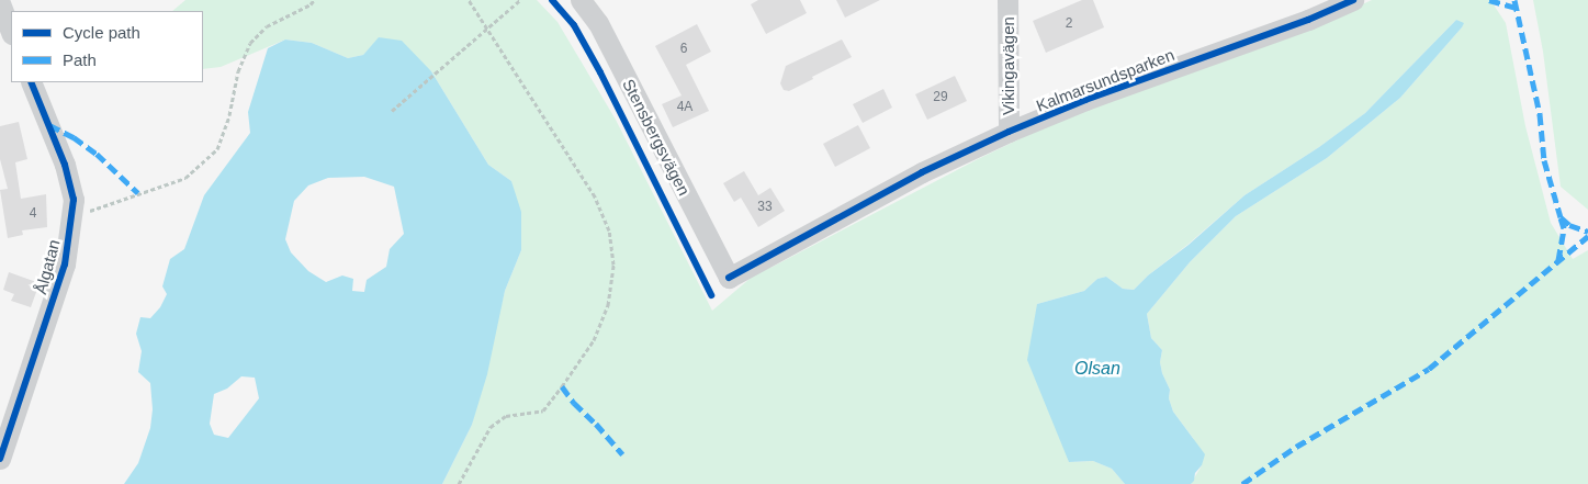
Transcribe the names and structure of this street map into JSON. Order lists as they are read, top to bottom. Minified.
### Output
{"streets":{"street":["Vikingavägen","Kalmarsundsparken","Stensbergsvägen","Ålgatan"]},"crossings":[["Vikingavägen","Kalmarsundsparken"],["Kalmarsundsparken","Stensbergsvägen"]],"water":["Olsan"],"house_numbers":["2","6","29","4A","33","4"],"legend":["Cycle path","Path"]}
